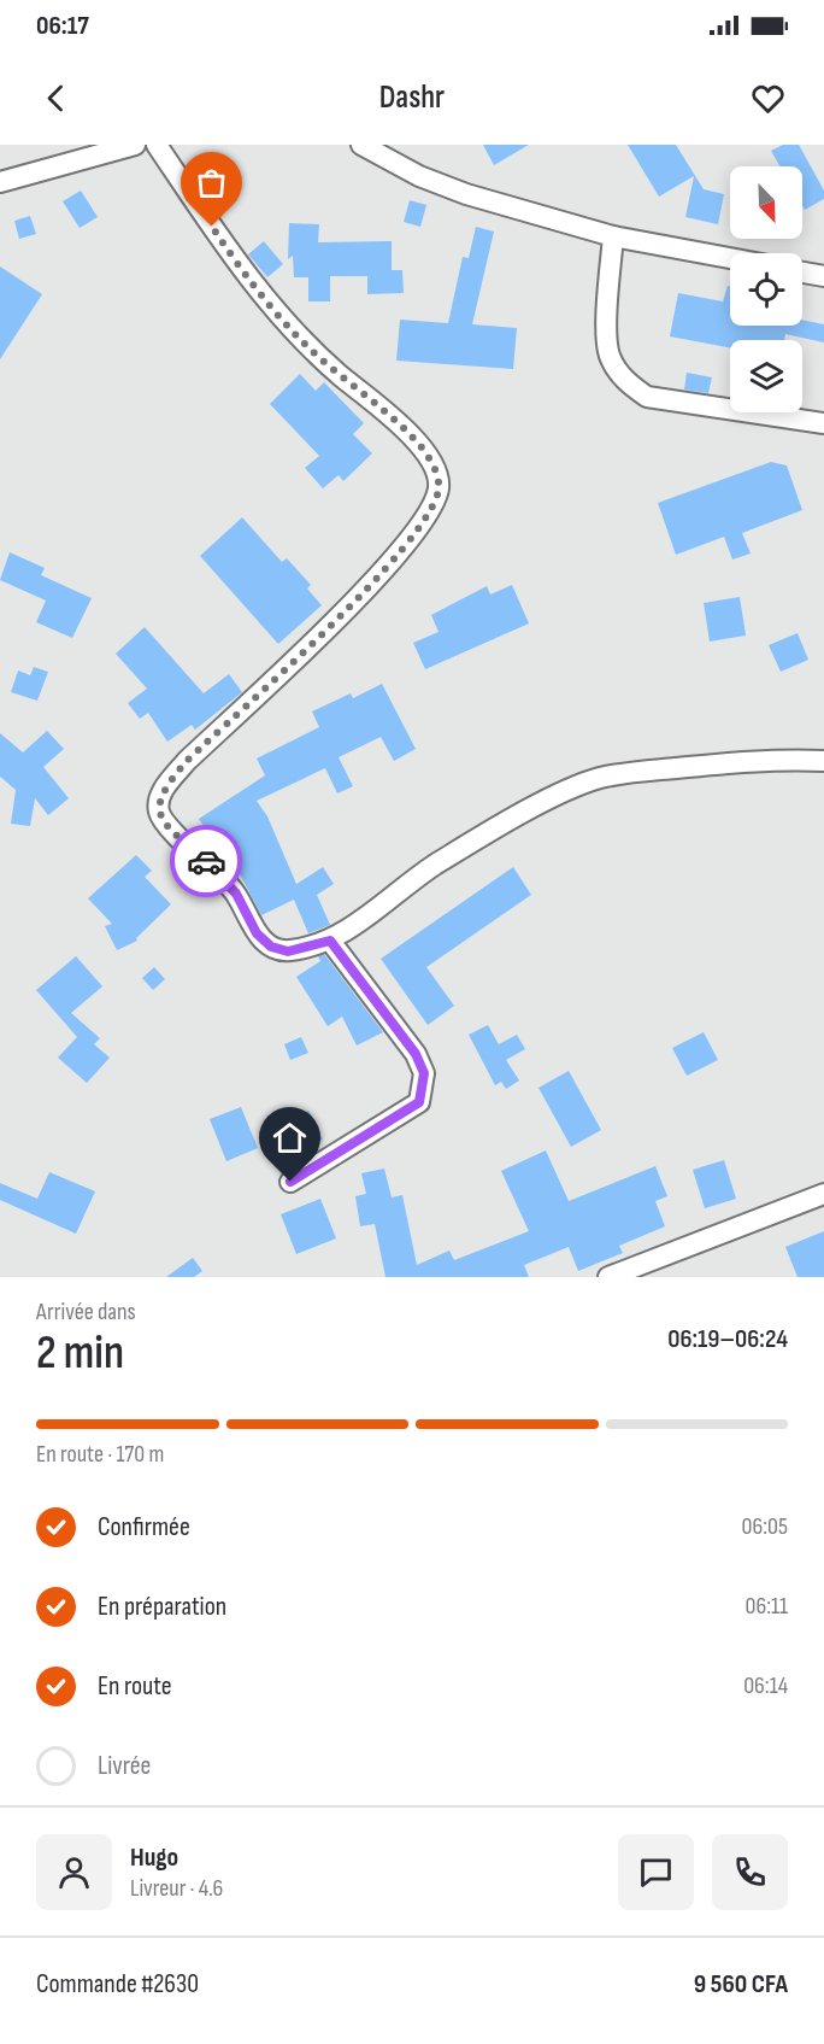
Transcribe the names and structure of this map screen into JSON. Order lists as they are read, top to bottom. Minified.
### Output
{"north":"bottom right","page":{"status":"06:17","header":"Dashr","heading":["2 min","Arrivée dans","06:19–06:24"],"panel":["Hugo","Livreur · 4.6","Commande #2630","9 560 CFA"],"bar":"En route · 170 m","list":[["Confirmée","06:05"],["En préparation","06:11"],["En route","06:14"],"Livrée"]}}
